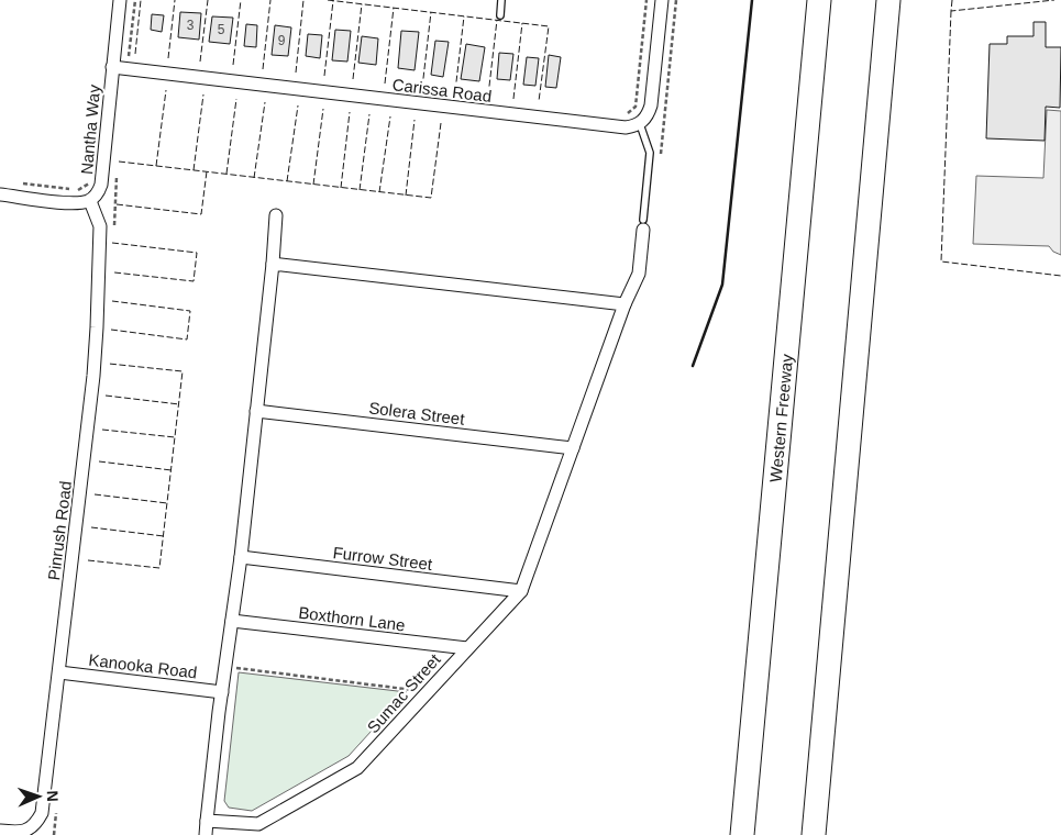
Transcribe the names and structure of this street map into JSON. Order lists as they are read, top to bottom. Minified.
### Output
{"streets":{"highway":["Western Freeway"],"street":["Carissa Road","Nantha Way","Solera Street","Pinrush Road","Furrow Street","Boxthorn Lane","Kanooka Road","Sumac Street"]},"crossings":[["Carissa Road","Nantha Way"],["Nantha Way","Pinrush Road"],["Solera Street","Sumac Street"],["Pinrush Road","Kanooka Road"],["Furrow Street","Sumac Street"],["Boxthorn Lane","Sumac Street"]],"house_numbers":["3","5","9"],"north":"right"}
